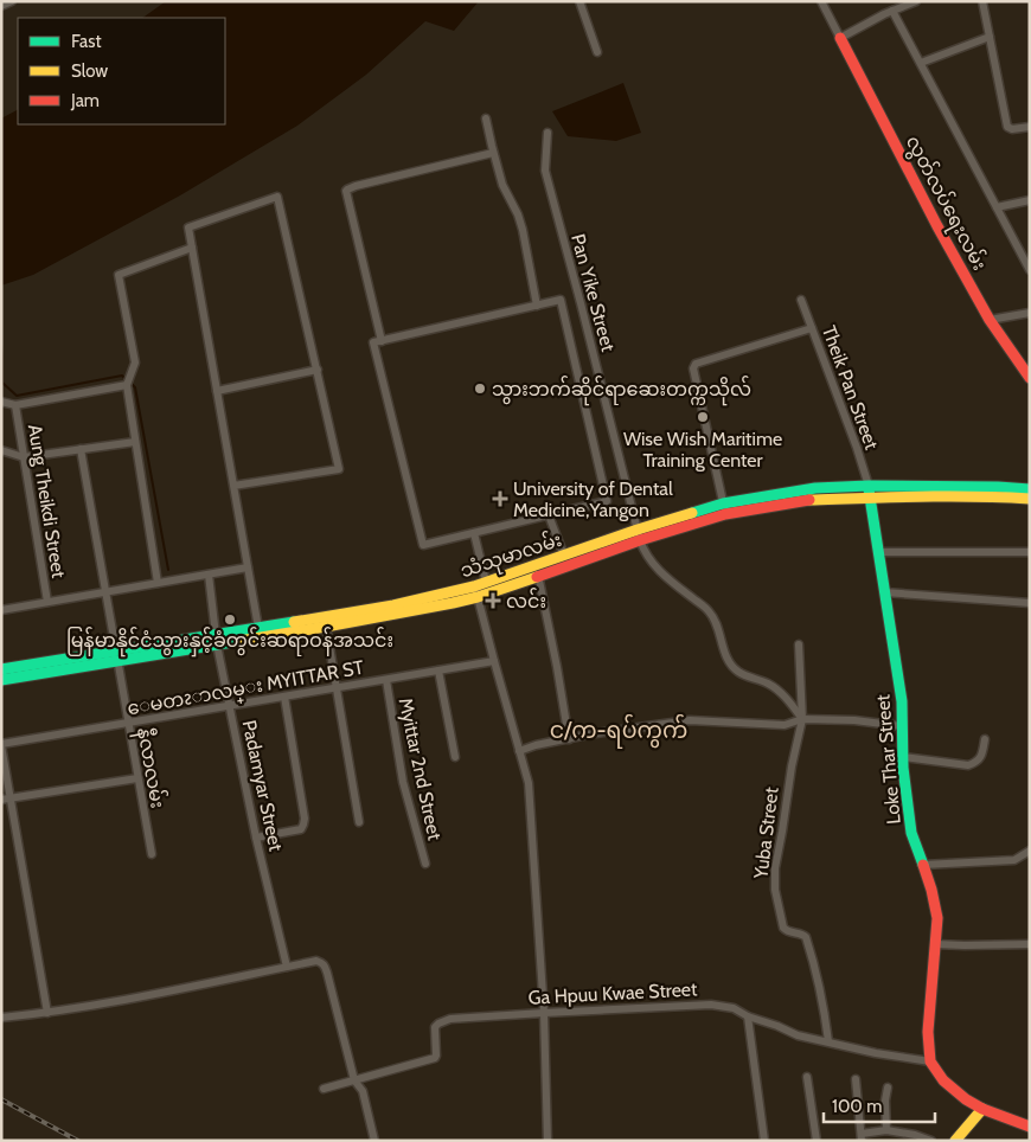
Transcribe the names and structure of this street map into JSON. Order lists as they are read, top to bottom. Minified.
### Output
{"streets":{"main road":["လွတ်လပ်ရေးလမ်း","သံသုမာလမ်း","Loke Thar Street"],"street":["Pan Yike Street","Theik Pan Street","Aung Theikdi Street","ေမတၩာလမ္း MYITTAR ST","နီလာလမ်း","Myittar 2nd Street","Padamyar Street","Yuba Street","Ga Hpuu Kwae Street"]},"crossings":[["Pan Yike Street","သံသုမာလမ်း"],["Pan Yike Street","Yuba Street"],["Theik Pan Street","သံသုမာလမ်း"],["Theik Pan Street","Loke Thar Street"],["သံသုမာလမ်း","Loke Thar Street"],["သံသုမာလမ်း","နီလာလမ်း"],["သံသုမာလမ်း","Padamyar Street"],["ေမတၩာလမ္း MYITTAR ST","နီလာလမ်း"],["ေမတၩာလမ္း MYITTAR ST","Myittar 2nd Street"],["ေမတၩာလမ္း MYITTAR ST","Padamyar Street"],["Loke Thar Street","Ga Hpuu Kwae Street"],["Yuba Street","Ga Hpuu Kwae Street"]],"districts":["င/က-ရပ်ကွက်"],"places":{"other":["သွားဘက်‌ဆိုင်ရာဆေးတက္ကသိုလ်","Wise Wish Maritime Training Center","မြန်မာနိုင်ငံသွားနှင့်ခံတွင်းဆရာဝန်အသင်း"],"health":["University of Dental Medicine,Yangon","လင်း"]},"legend":["Fast","Slow","Jam"],"scale_bar":"100 m"}
